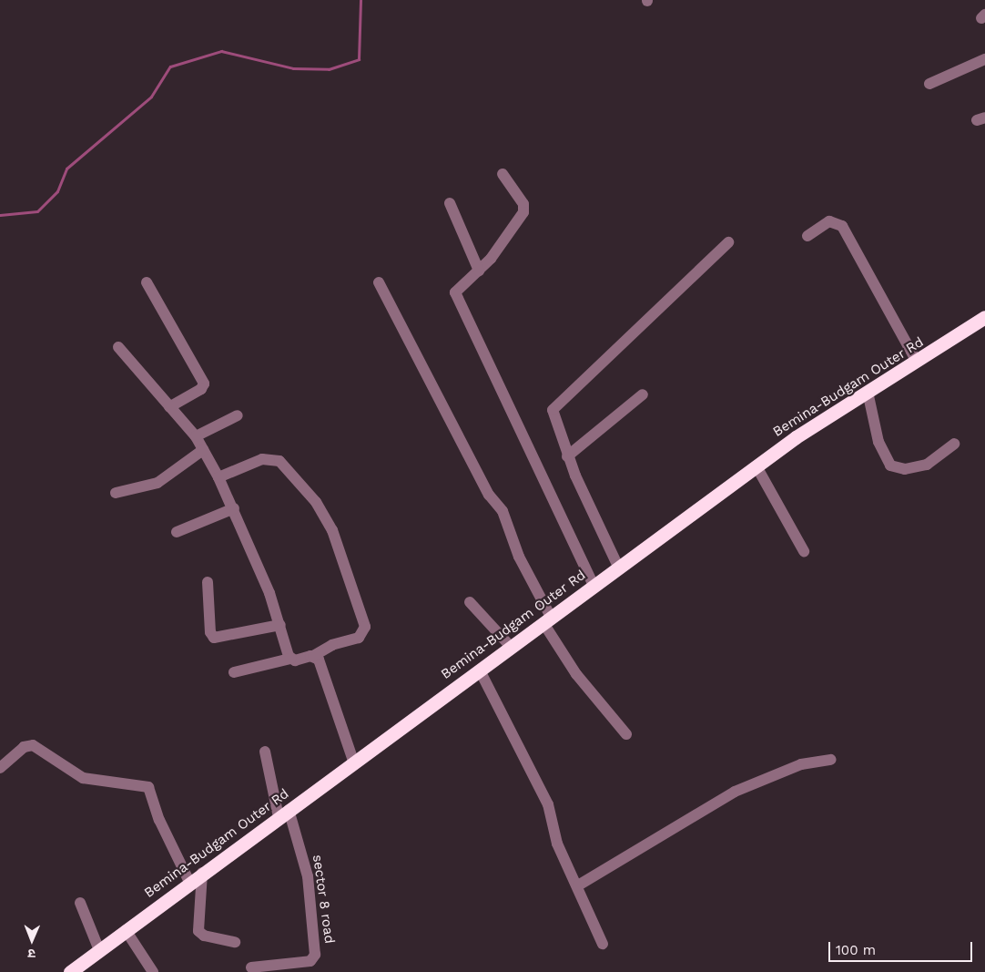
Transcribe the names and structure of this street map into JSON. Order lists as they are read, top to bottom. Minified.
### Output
{"streets":{"highway":["Bemina-Budgam Outer Rd"],"street":["sector 8 road"]},"crossings":[["Bemina-Budgam Outer Rd","sector 8 road"]],"scale_bar":"100 m","north":"bottom"}
